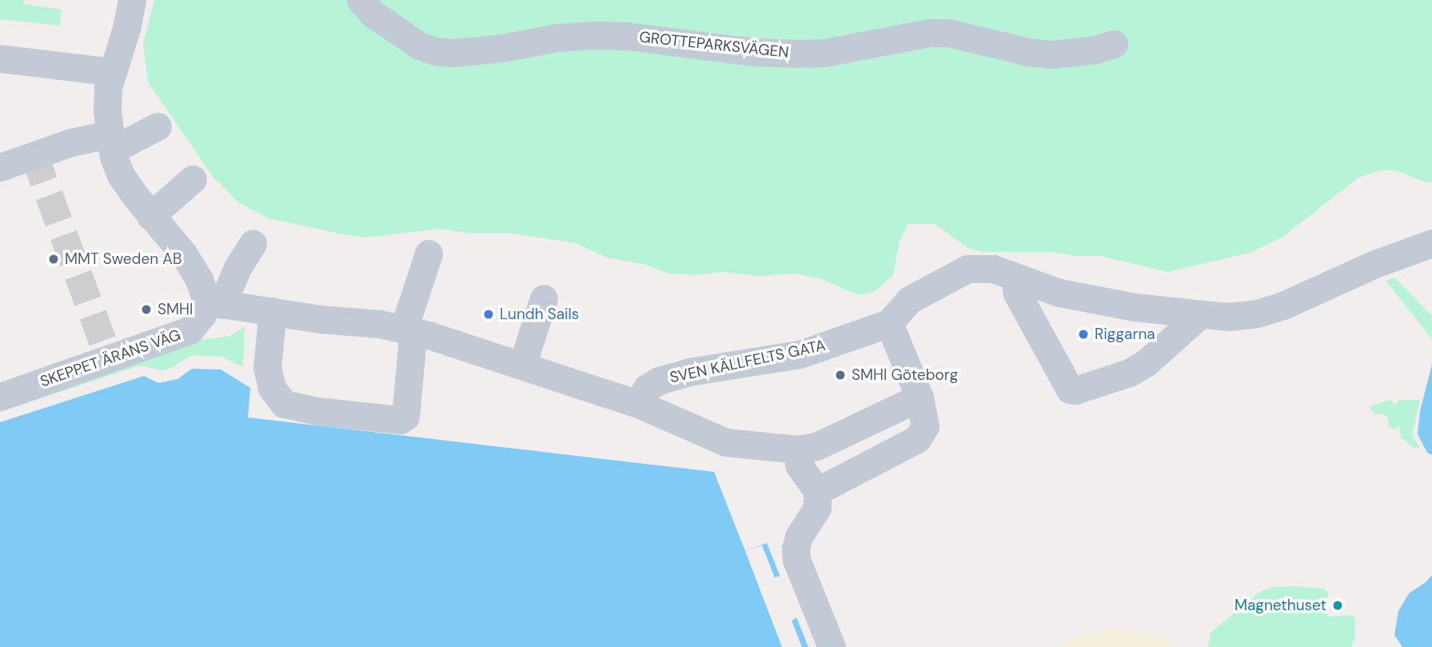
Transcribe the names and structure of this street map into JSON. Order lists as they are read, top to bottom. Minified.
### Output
{"streets":{"street":["GROTTEPARKSVÄGEN","SKEPPET ÄRANS VÄG","SVEN KÄLLFELTS GATA"]},"places":["MMT Sweden AB","SMHI","Lundh Sails","Riggarna","SMHI Göteborg","Magnethuset"]}
